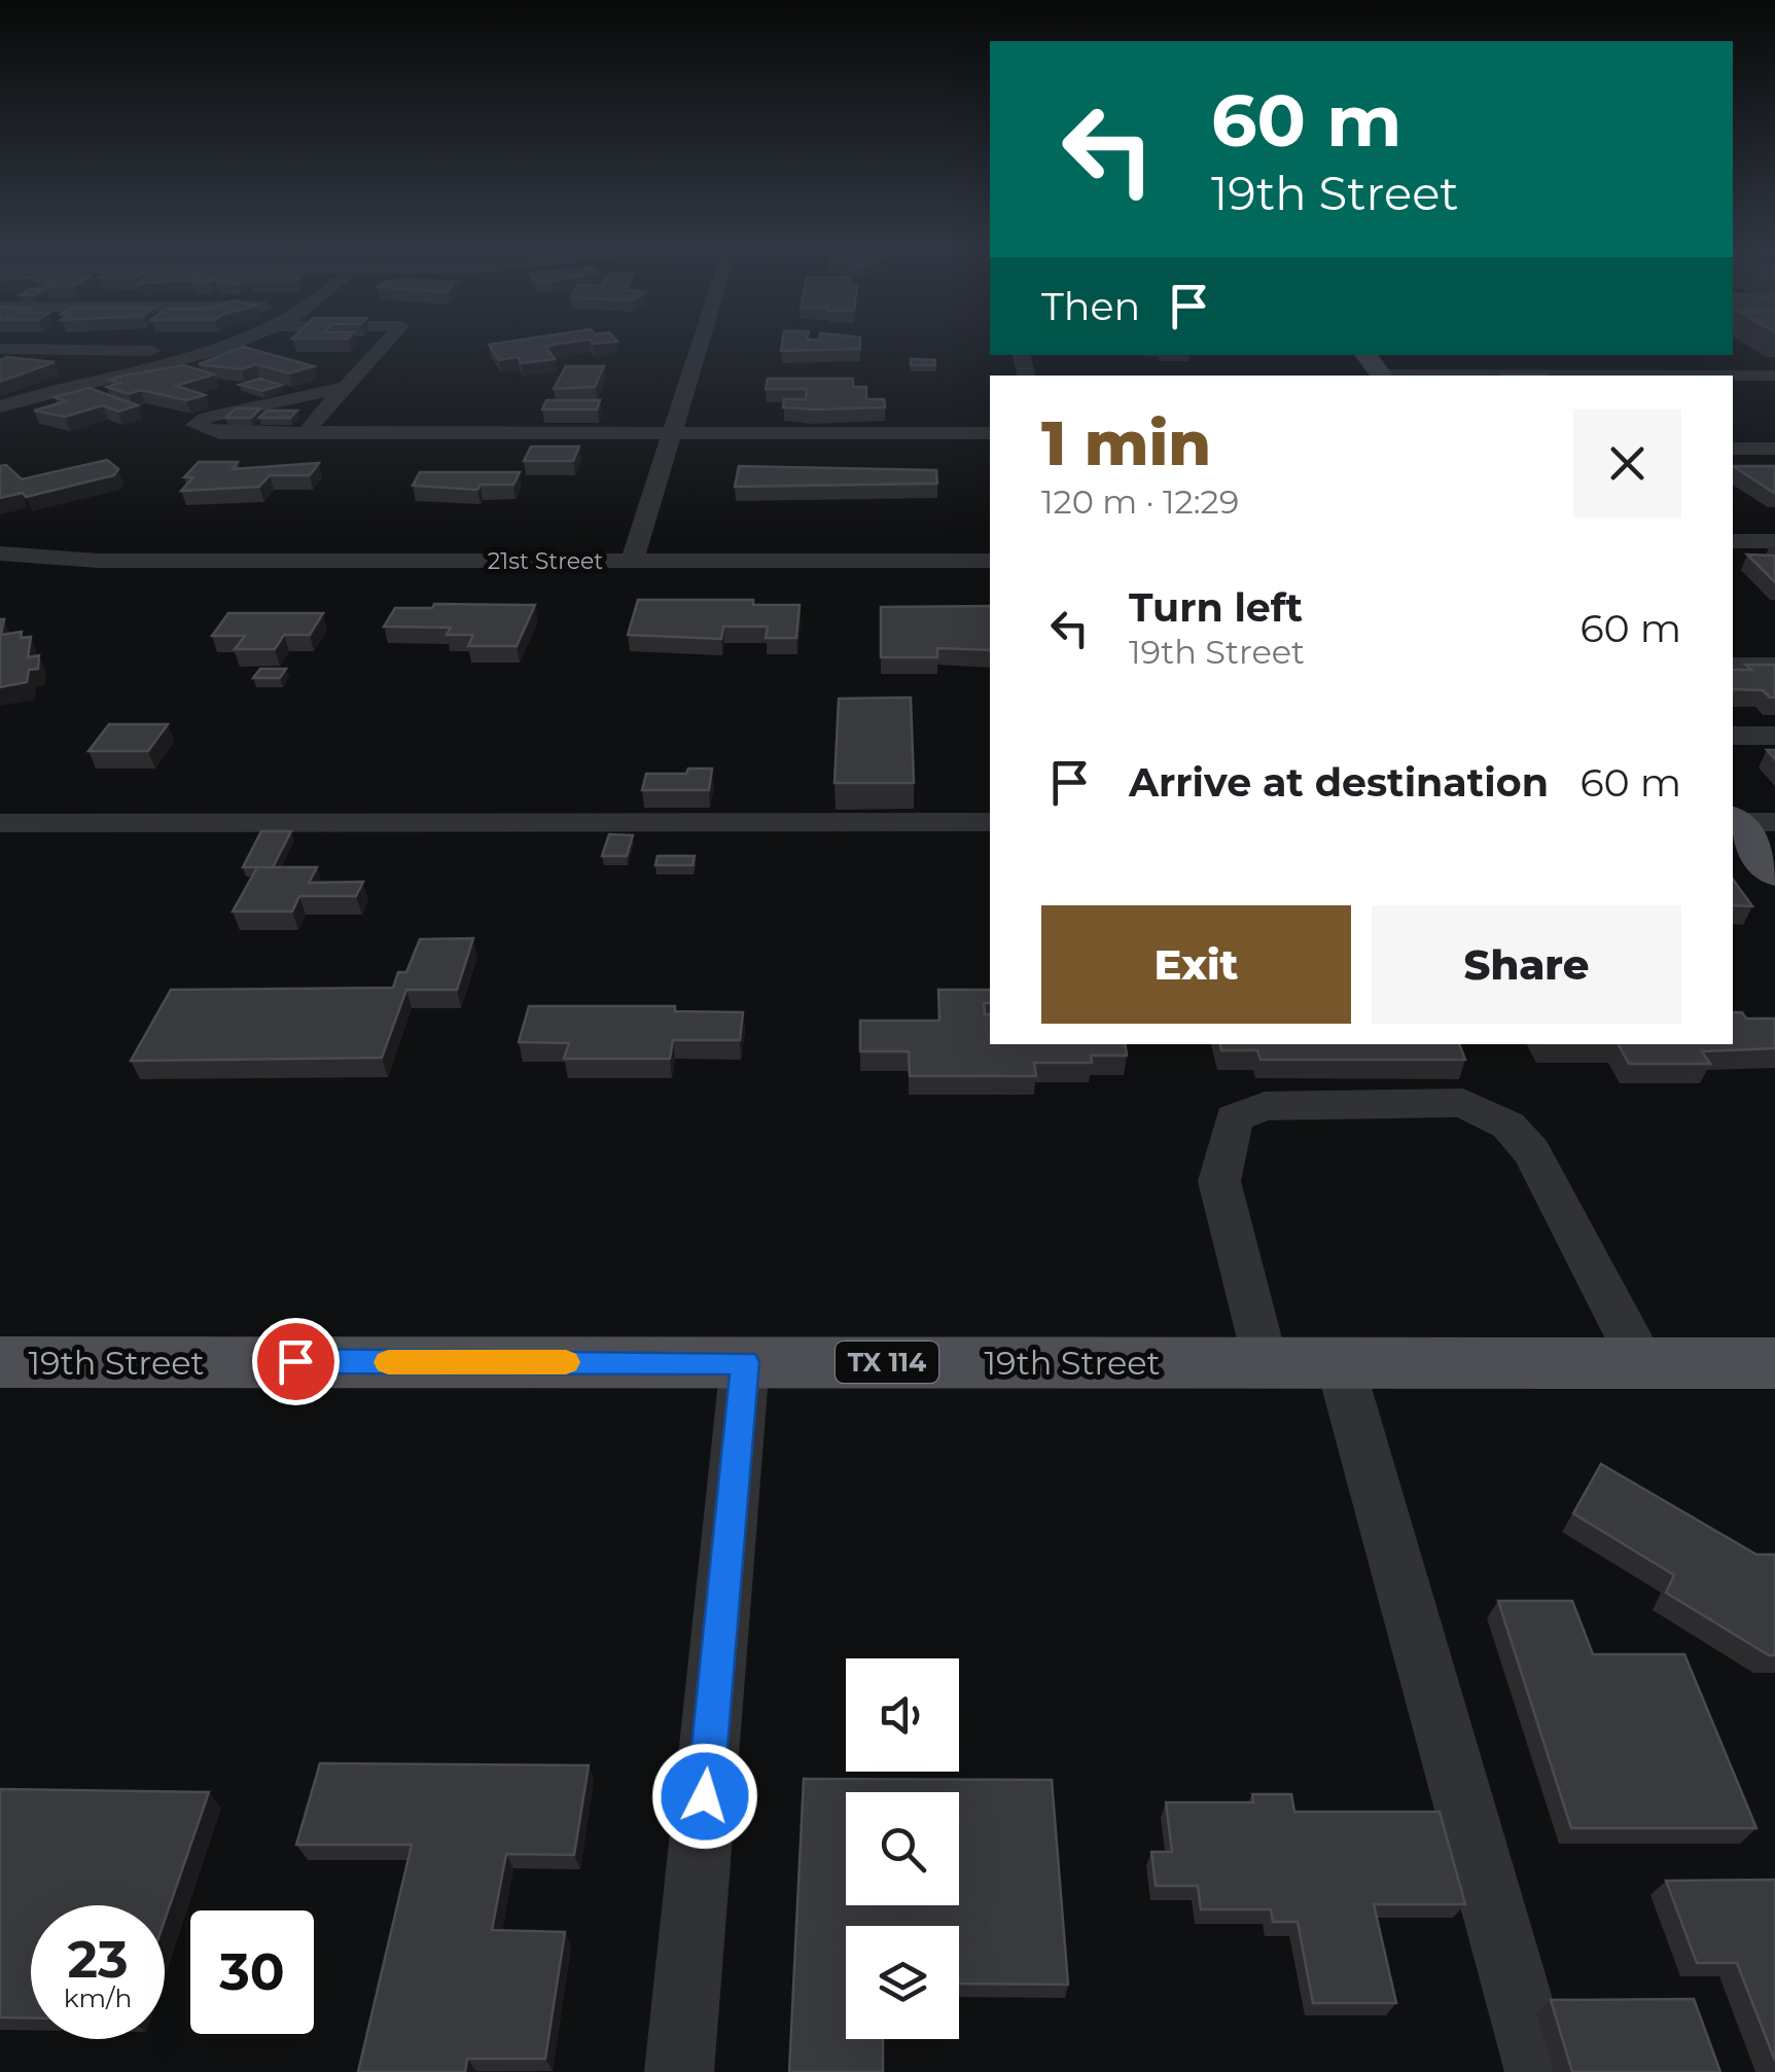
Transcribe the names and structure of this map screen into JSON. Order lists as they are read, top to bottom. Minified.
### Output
{"streets":{"main road":["19th Street","TX 114"],"street":["21st Street"]},"page":{"turn":["60 m","19th Street"],"then":"Then","heading":["1 min","120 m · 12:29"],"list":[{"name":"Turn left","note":"19th Street","value":"60 m"},{"name":"Arrive at destination","value":"60 m"}],"buttons":["Exit","Share"],"speed":"23 km/h","limit":"30"}}
